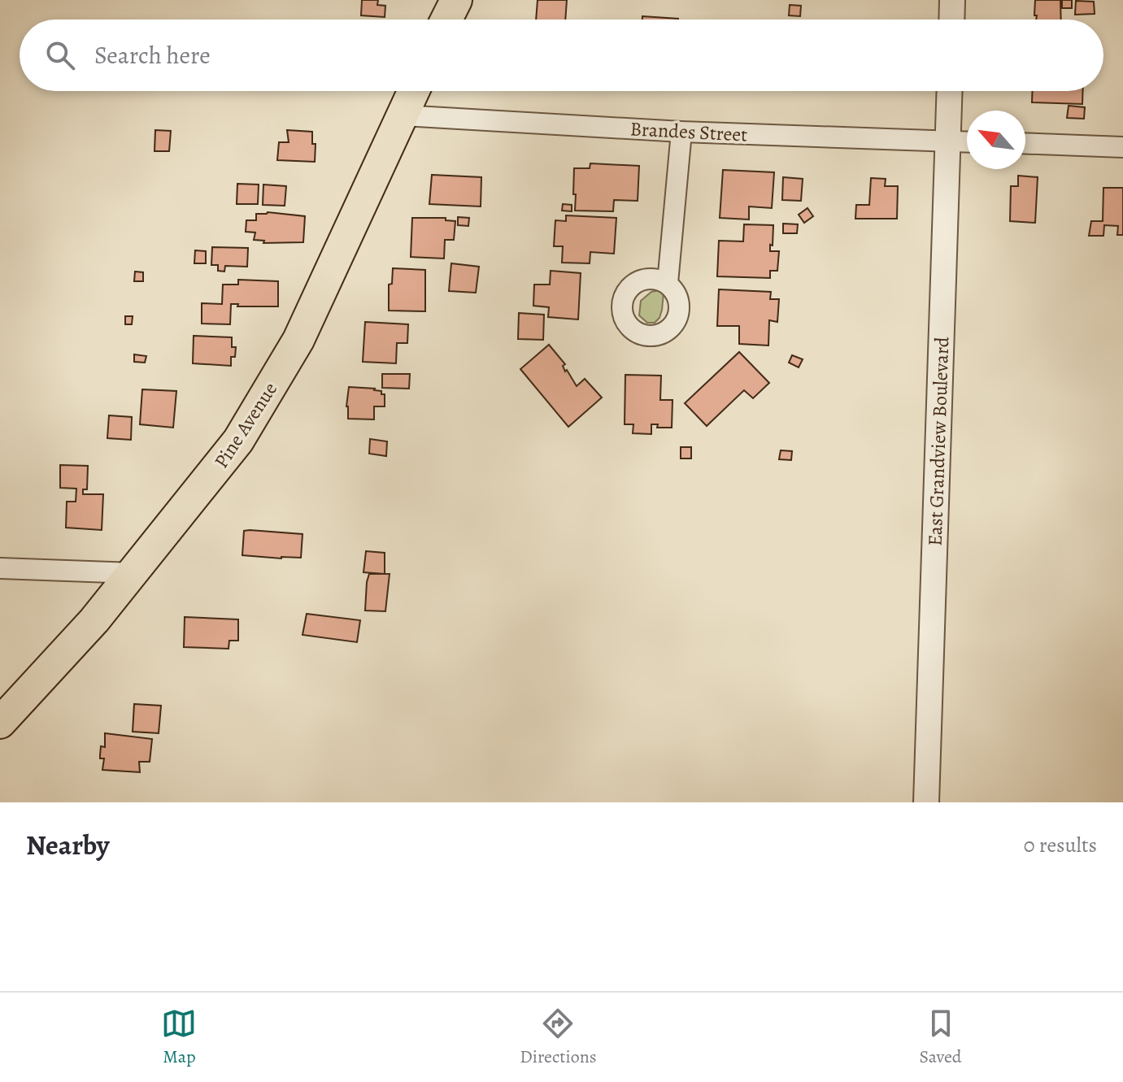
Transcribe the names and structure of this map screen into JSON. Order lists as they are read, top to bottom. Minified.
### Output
{"streets":{"main road":["Pine Avenue"],"street":["Brandes Street","East Grandview Boulevard"]},"crossings":[["Brandes Street","Pine Avenue"],["Brandes Street","East Grandview Boulevard"]],"north":"top left","page":{"search":"Search here","heading":["Nearby","0 results"],"nav":["Map","Directions","Saved"]}}
